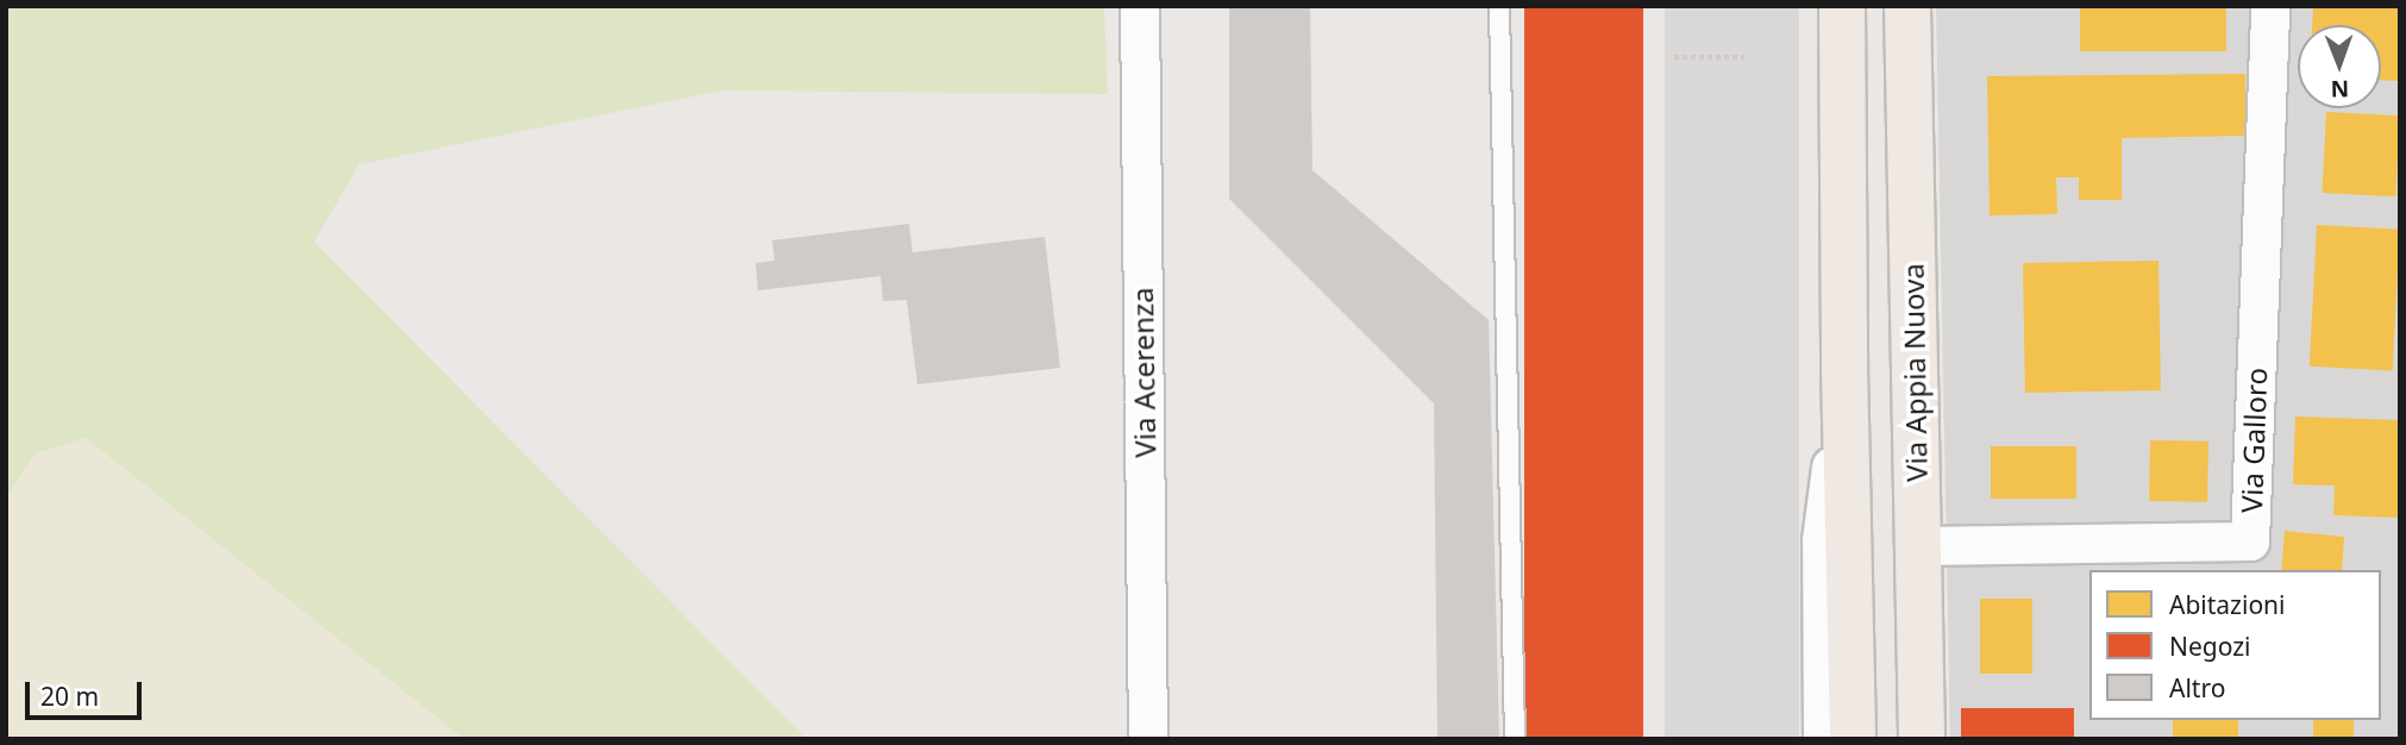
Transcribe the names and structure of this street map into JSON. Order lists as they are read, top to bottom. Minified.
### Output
{"streets":{"main road":["Via Appia Nuova"],"street":["Via Acerenza","Via Galloro"]},"crossings":[["Via Appia Nuova","Via Galloro"]],"legend":["Abitazioni","Negozi","Altro"],"scale_bar":"20 m","north":"bottom"}
